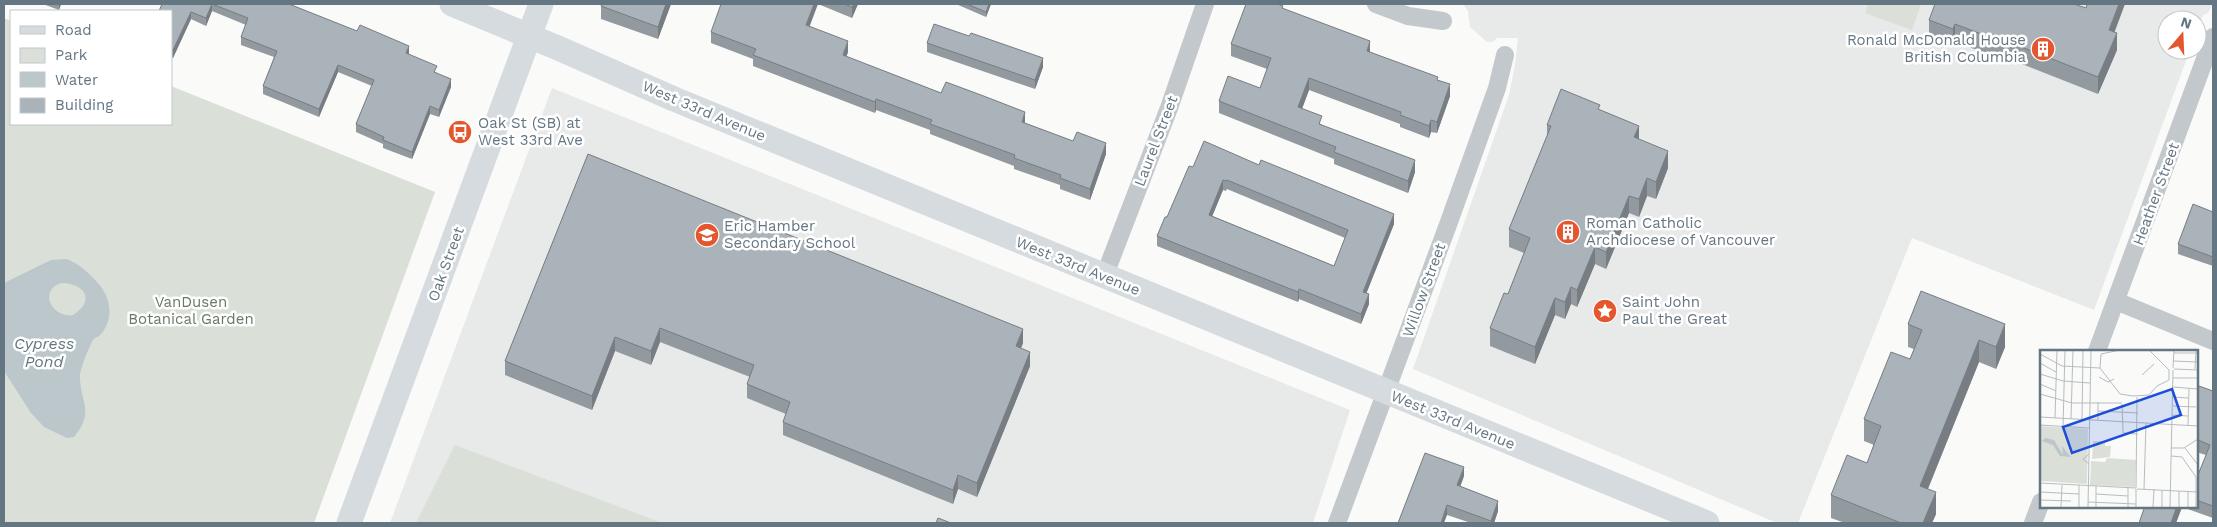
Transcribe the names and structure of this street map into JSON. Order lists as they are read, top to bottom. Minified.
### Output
{"streets":{"street":["West 33rd Avenue","Laurel Street","Heather Street","Oak Street","Willow Street"]},"crossings":[["West 33rd Avenue","Laurel Street"],["West 33rd Avenue","Oak Street"],["West 33rd Avenue","Willow Street"]],"water":["Cypress Pond"],"parks":["VanDusen Botanical Garden"],"places":{"building":["Ronald McDonald House British Columbia","Roman Catholic Archdiocese of Vancouver"],"bus stop":["Oak St (SB) at West 33rd Ave"],"school or university":["Eric Hamber Secondary School"],"place":["Saint John Paul the Great"]},"legend":["Road","Park","Water","Building"],"north":"top"}
